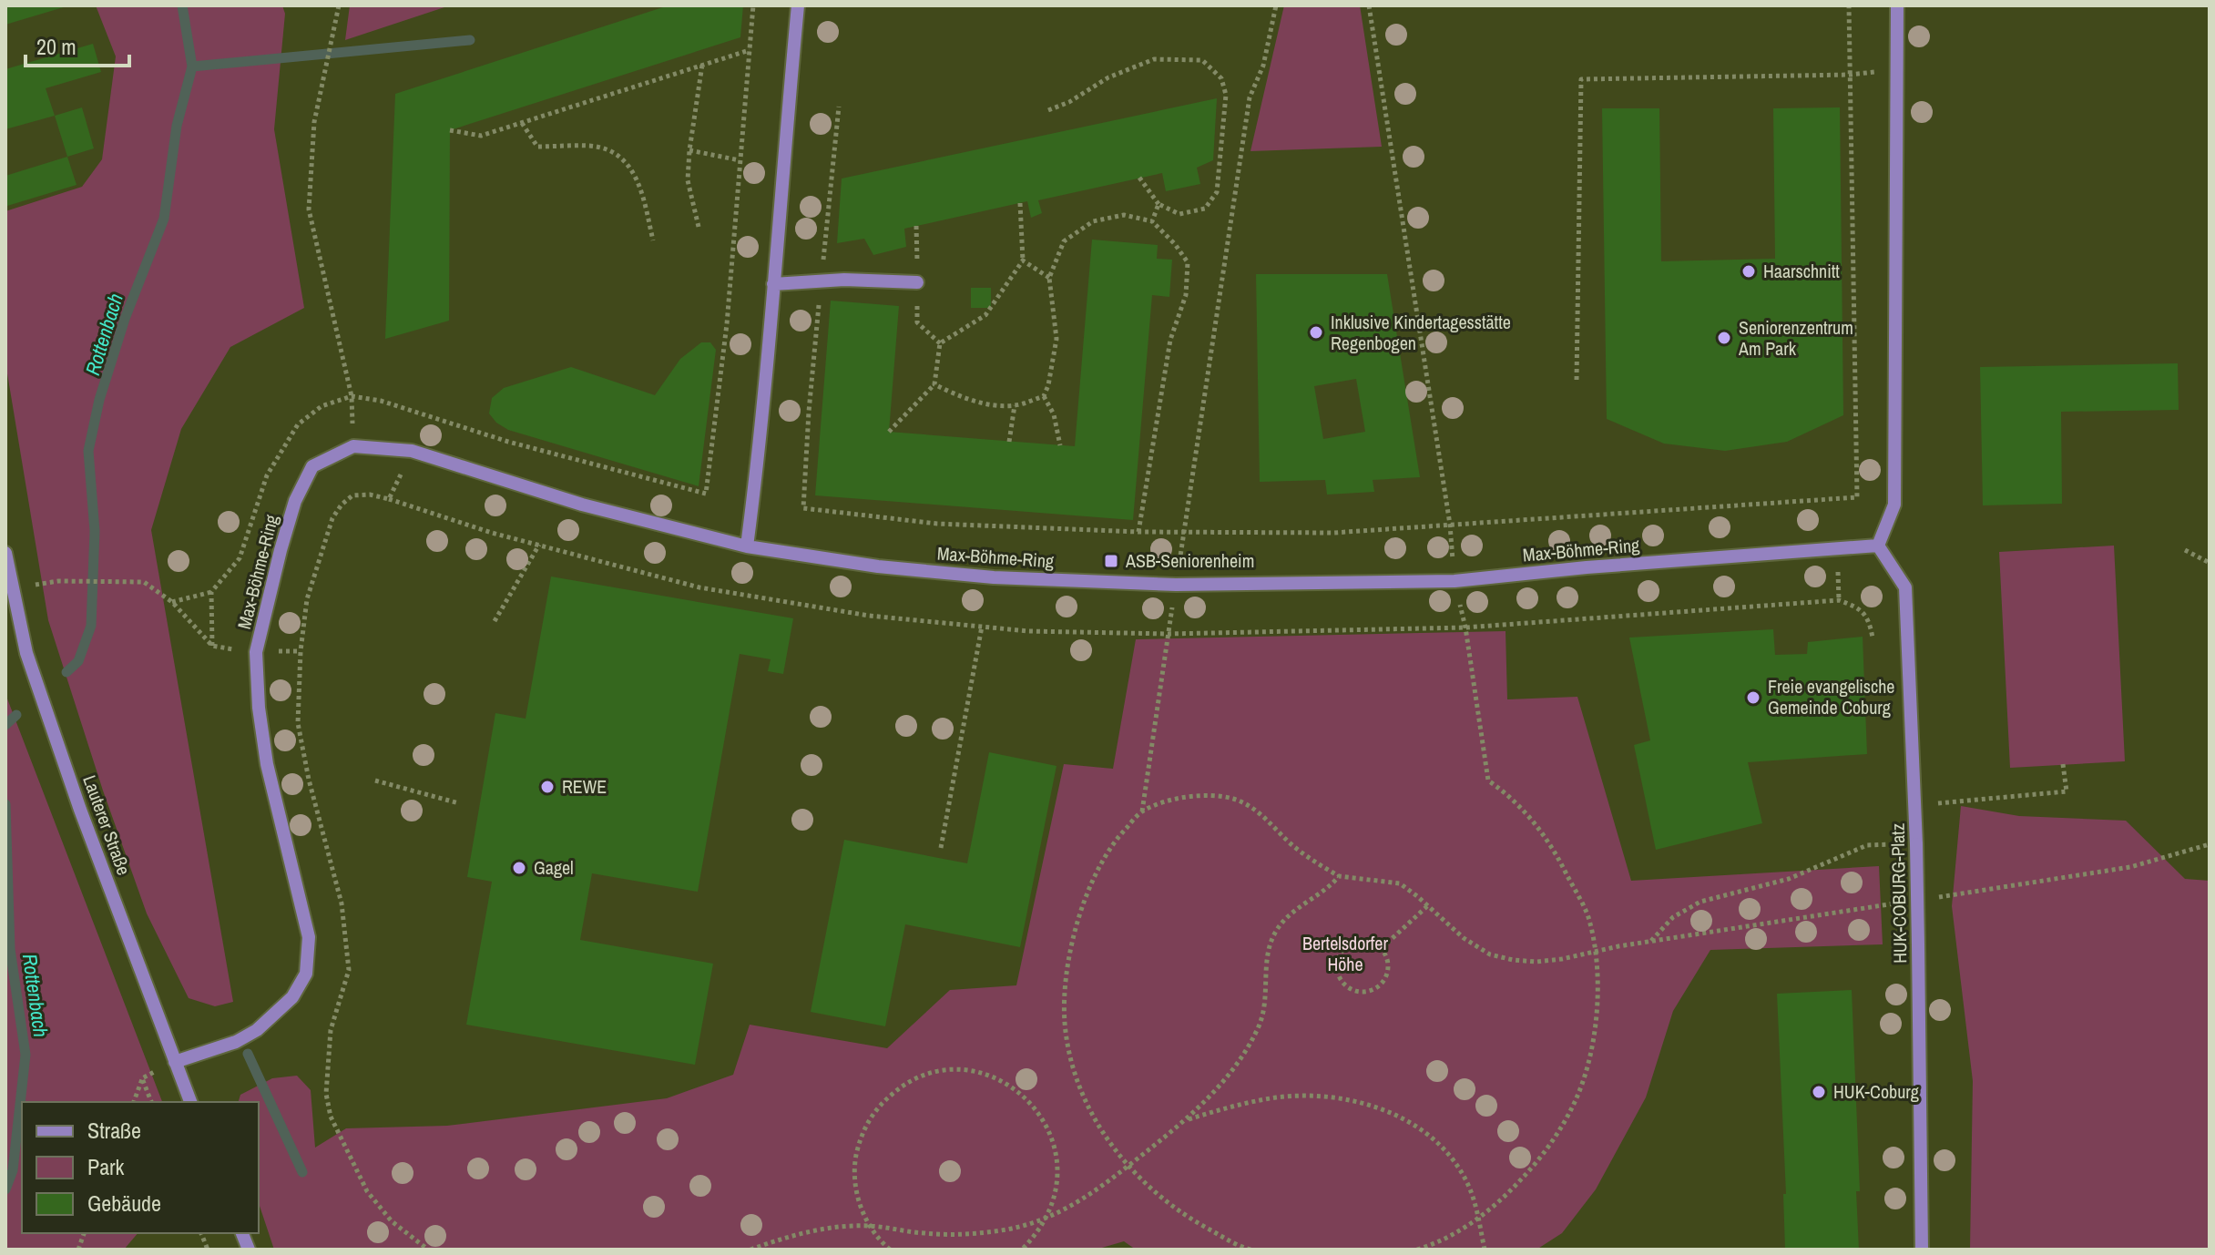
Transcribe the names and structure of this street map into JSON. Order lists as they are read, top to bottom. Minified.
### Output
{"streets":{"street":["Max-Böhme-Ring","Lauterer Straße","HUK-COBURG-Platz"]},"crossings":[["Max-Böhme-Ring","Lauterer Straße"],["Max-Böhme-Ring","HUK-COBURG-Platz"]],"water":["Rottenbach"],"parks":["Bertelsdorfer Höhe"],"places":{"other":["Haarschnitt","Inklusive Kindertagesstätte Regenbogen","Seniorenzentrum Am Park","Freie evangelische Gemeinde Coburg","REWE","Gagel","HUK-Coburg"],"transit":["ASB-Seniorenheim"]},"legend":["Straße","Park","Gebäude"],"scale_bar":"20 m"}
